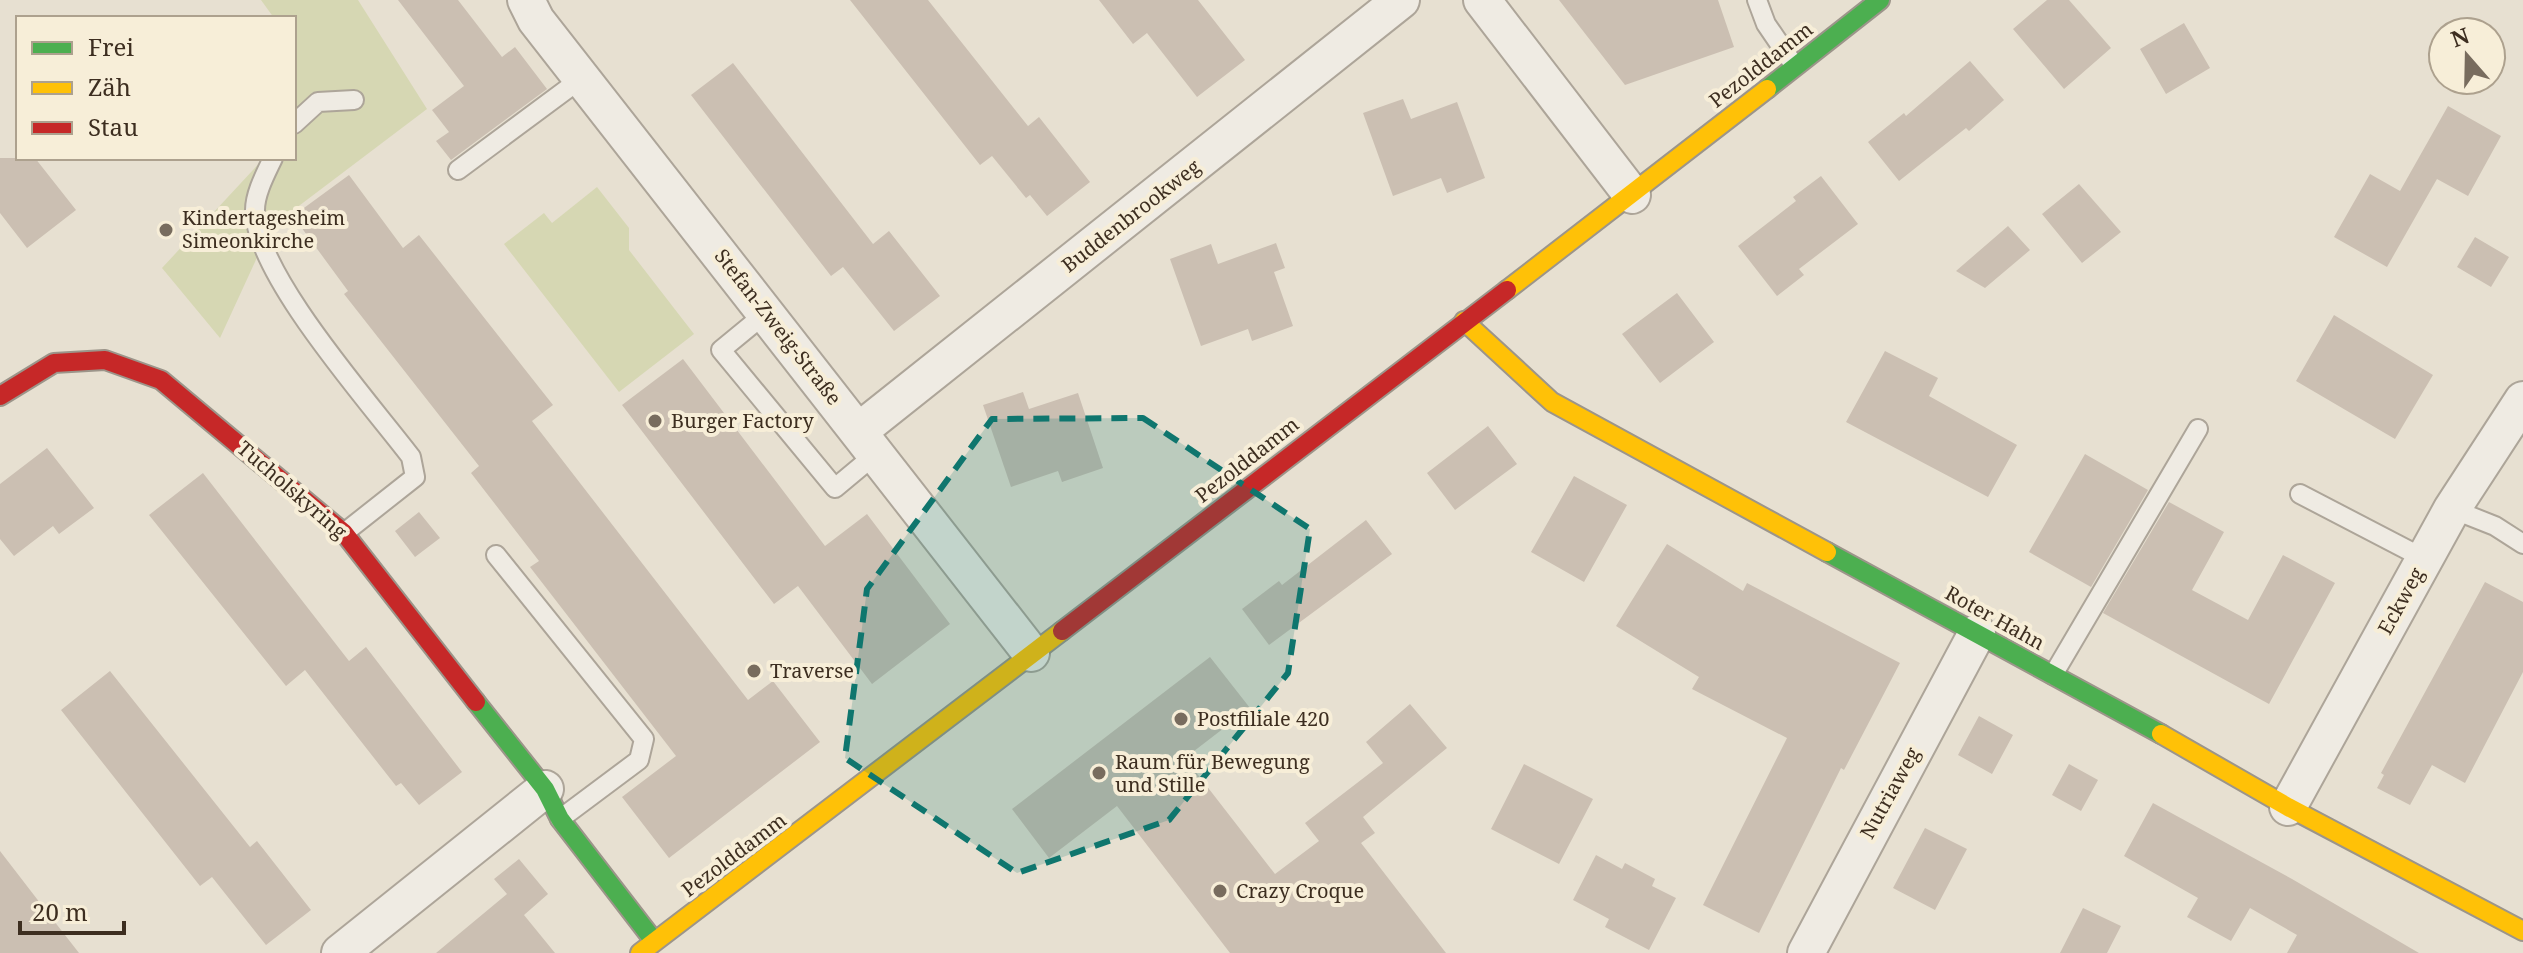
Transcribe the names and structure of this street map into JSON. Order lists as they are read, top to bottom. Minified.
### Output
{"streets":{"street":["Pezolddamm","Buddenbrookweg","Stefan-Zweig-Straße","Tucholskyring","Eckweg","Roter Hahn","Nutriaweg"]},"crossings":[["Pezolddamm","Stefan-Zweig-Straße"],["Pezolddamm","Tucholskyring"],["Pezolddamm","Roter Hahn"],["Buddenbrookweg","Stefan-Zweig-Straße"],["Eckweg","Roter Hahn"],["Roter Hahn","Nutriaweg"]],"places":["Kindertagesheim Simeonkirche","Burger Factory","Traverse","Postfiliale 420","Raum für Bewegung und Stille","Crazy Croque"],"legend":["Frei","Zäh","Stau"],"scale_bar":"20 m","north":"top"}
